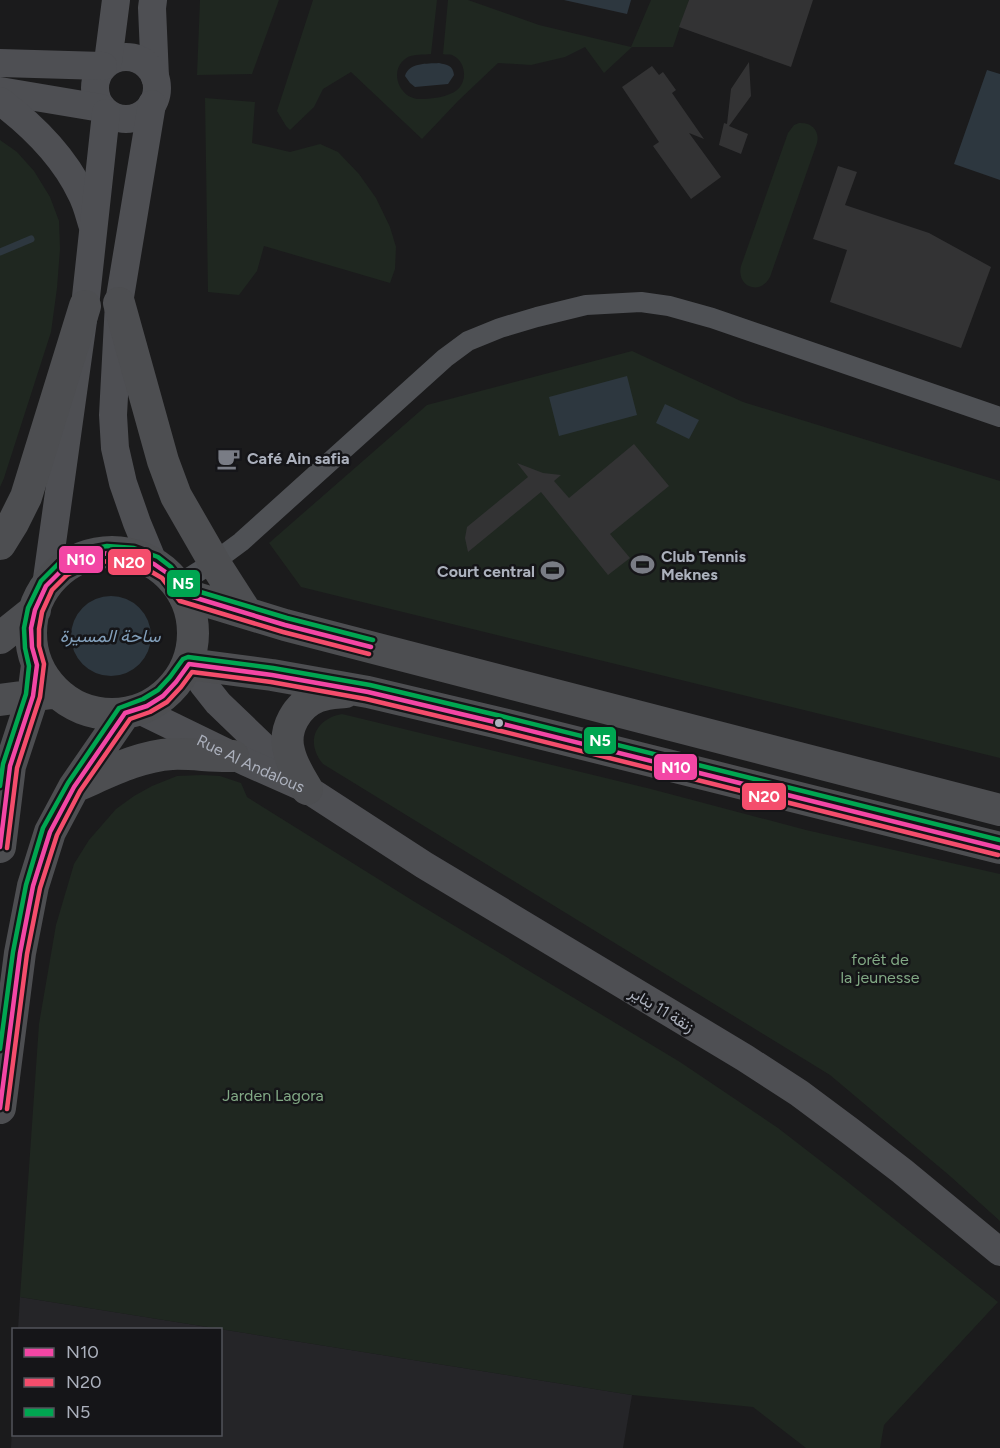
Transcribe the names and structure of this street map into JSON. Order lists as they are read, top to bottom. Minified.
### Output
{"streets":{"main road":["Rue Al Andalous","زنقة 11 يناير"]},"crossings":[["Rue Al Andalous","زنقة 11 يناير"]],"water":["ساحة المسيرة"],"parks":["forêt de la jeunesse","Jarden Lagora"],"places":{"cafe":["Café Ain safia"],"sports":["Club Tennis Meknes","Court central"]},"lines":["transit line N5","transit line N10","transit line N20"],"legend":["N10","N20","N5"]}
